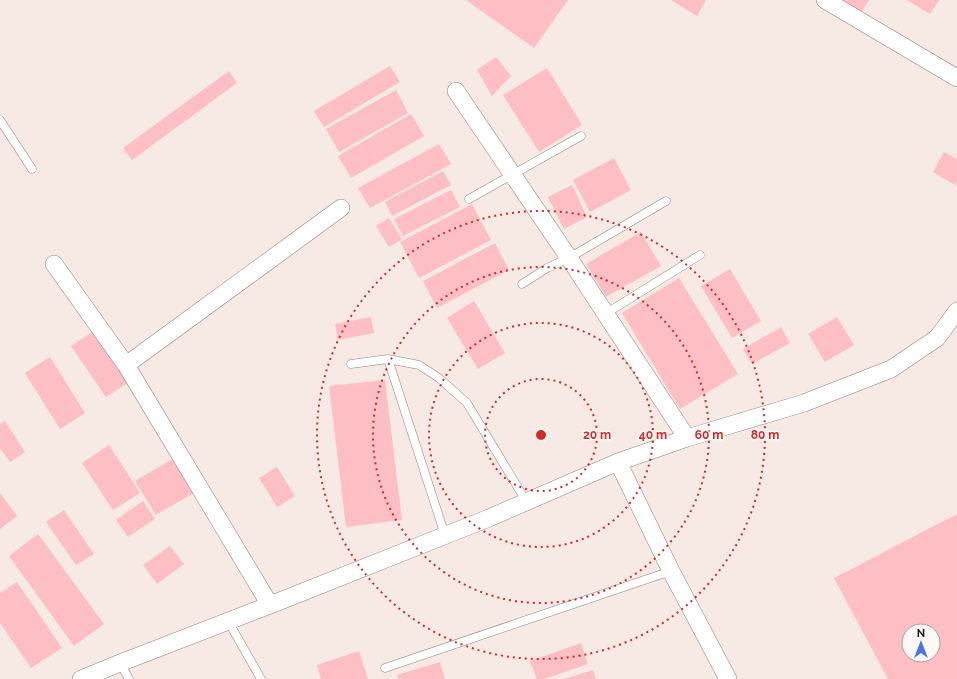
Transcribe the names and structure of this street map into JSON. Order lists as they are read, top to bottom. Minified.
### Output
{"north":"top","rings":["20 m","40 m","60 m","80 m"]}
